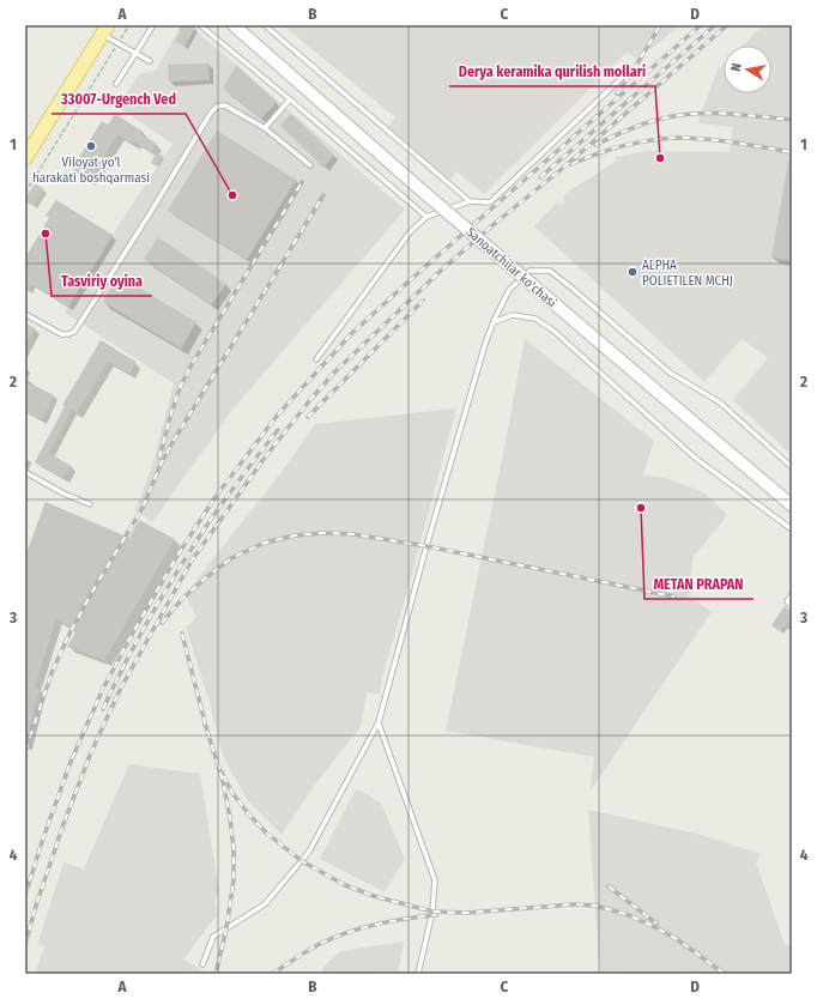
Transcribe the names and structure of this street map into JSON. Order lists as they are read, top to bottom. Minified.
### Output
{"streets":{"main road":["Sanoatchilar ko'chasi"]},"places":["Viloyat yo'l harakati boshqarmasi","Derya keramika qurilish mollari","33007-Urgench Ved","Tasviriy oyina","ALPHA POLIETILEN MCHJ","METAN PRAPAN"],"north":"left","grid":{"columns":["A","B","C","D"],"rows":["1","2","3","4"]}}
